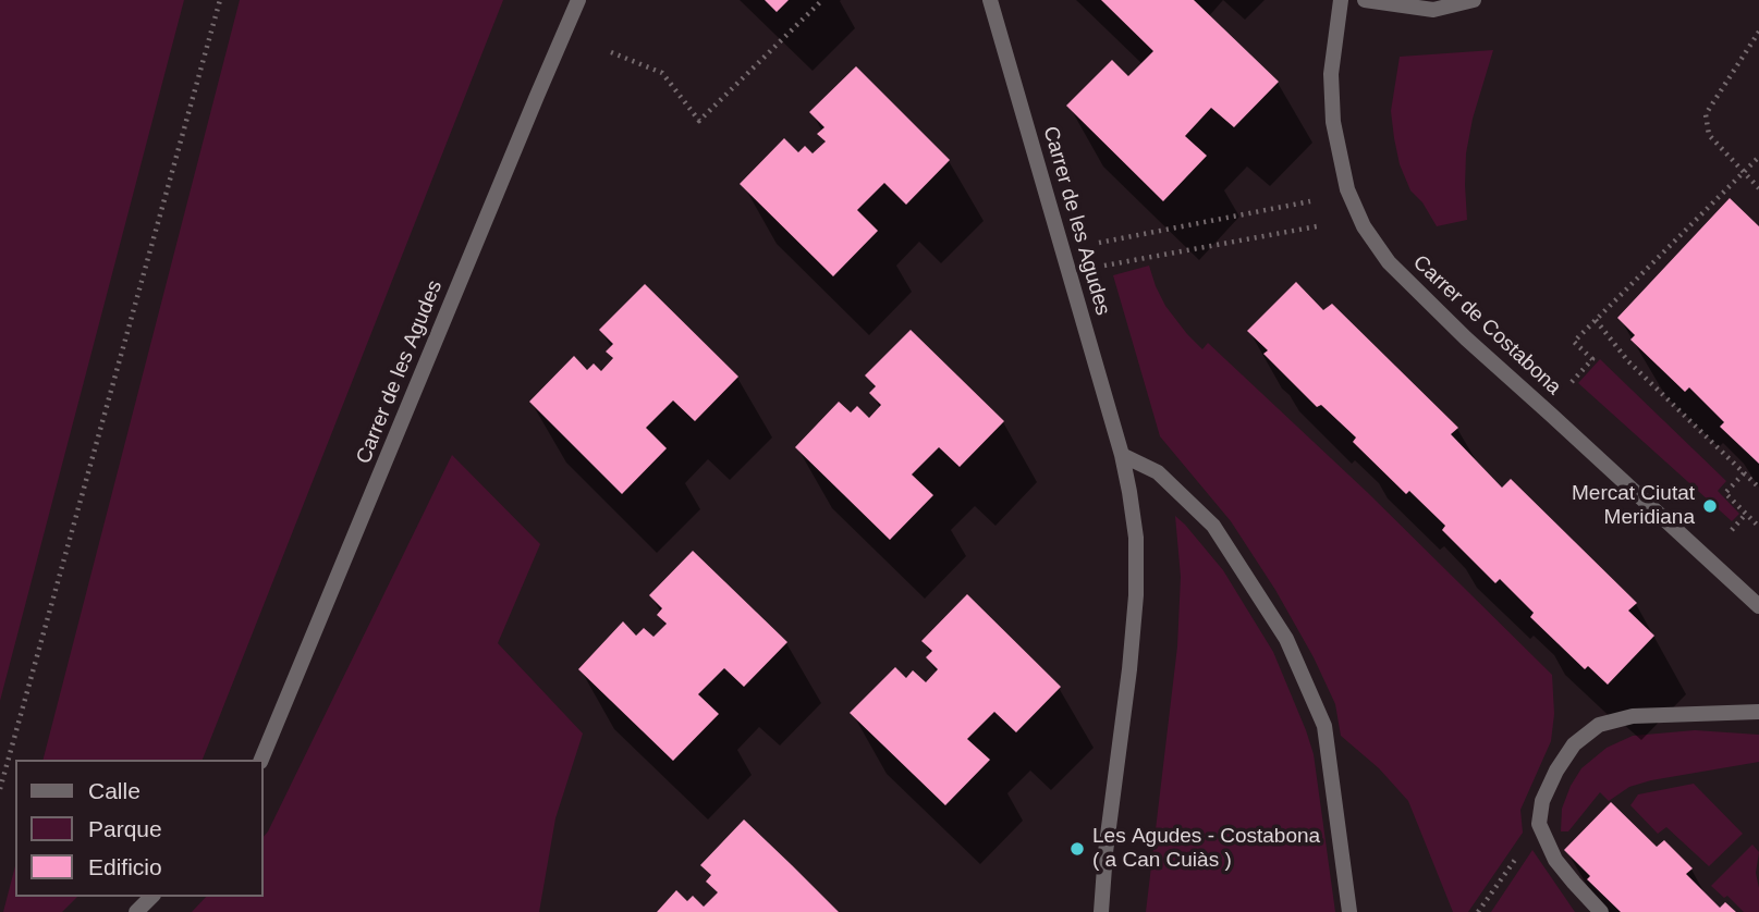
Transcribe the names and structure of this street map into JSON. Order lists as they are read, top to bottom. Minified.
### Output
{"streets":{"street":["Carrer de les Agudes","Carrer de Costabona"]},"places":["Mercat Ciutat Meridiana","Les Agudes - Costabona ( a Can Cuiàs )"],"legend":["Calle","Parque","Edificio"]}
